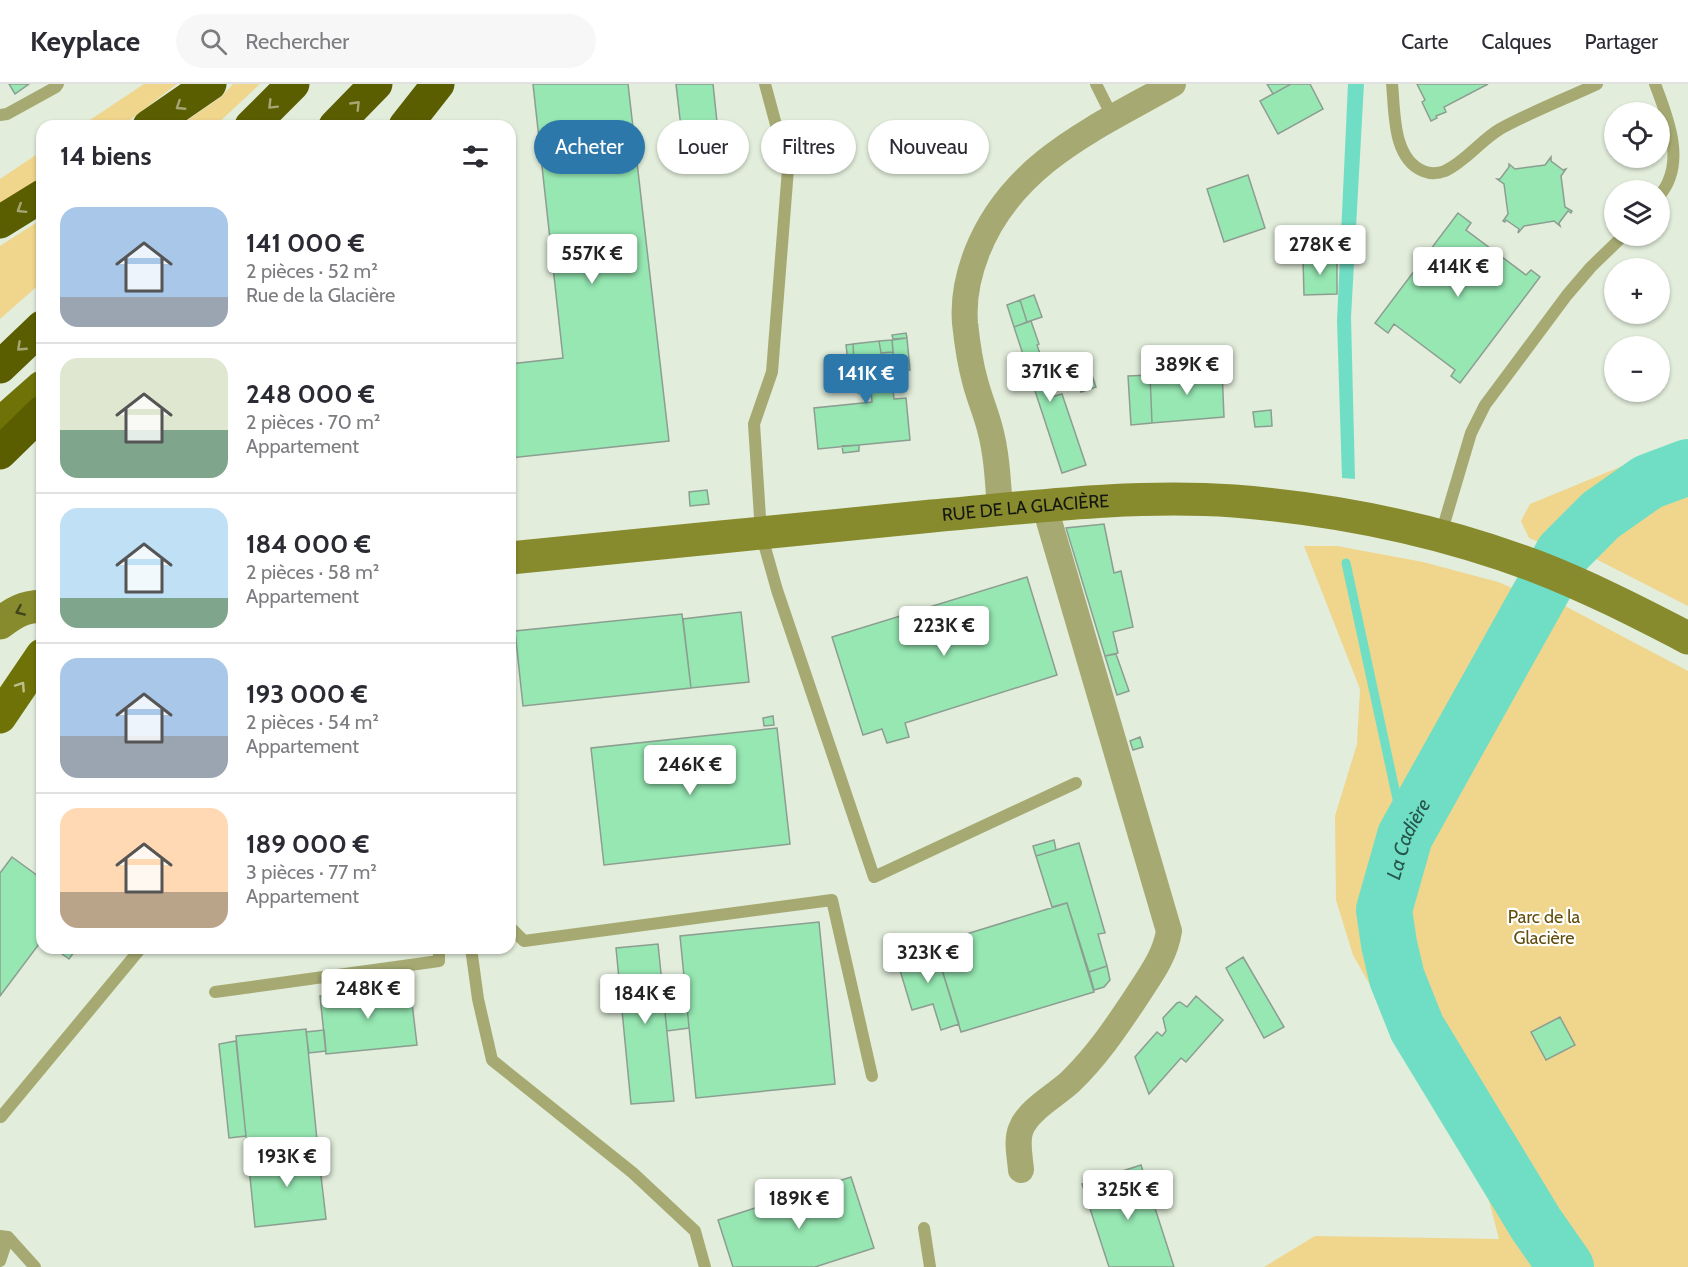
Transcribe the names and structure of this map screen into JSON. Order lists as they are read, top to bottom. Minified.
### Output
{"streets":{"street":["RUE DE LA GLACIÈRE"]},"water":["La Cadière"],"parks":["Parc de la Glacière"],"page":{"header":"Keyplace","search":"Rechercher","nav":["Carte","Calques","Partager"],"map_buttons":["+","−"],"chip":["Acheter","Louer","Filtres","Nouveau"],"heading":"14 biens","list":[{"name":"141 000 €","note":"2 pièces · 52 m² · Rue de la Glacière"},{"name":"248 000 €","note":"2 pièces · 70 m² · Appartement"},{"name":"184 000 €","note":"2 pièces · 58 m² · Appartement"},{"name":"193 000 €","note":"2 pièces · 54 m² · Appartement"},{"name":"189 000 €","note":"3 pièces · 77 m² · Appartement"}],"price":["278K €","557K €","414K €","389K €","371K €","141K €","223K €","246K €","323K €","248K €","184K €","193K €","325K €","189K €"]}}
